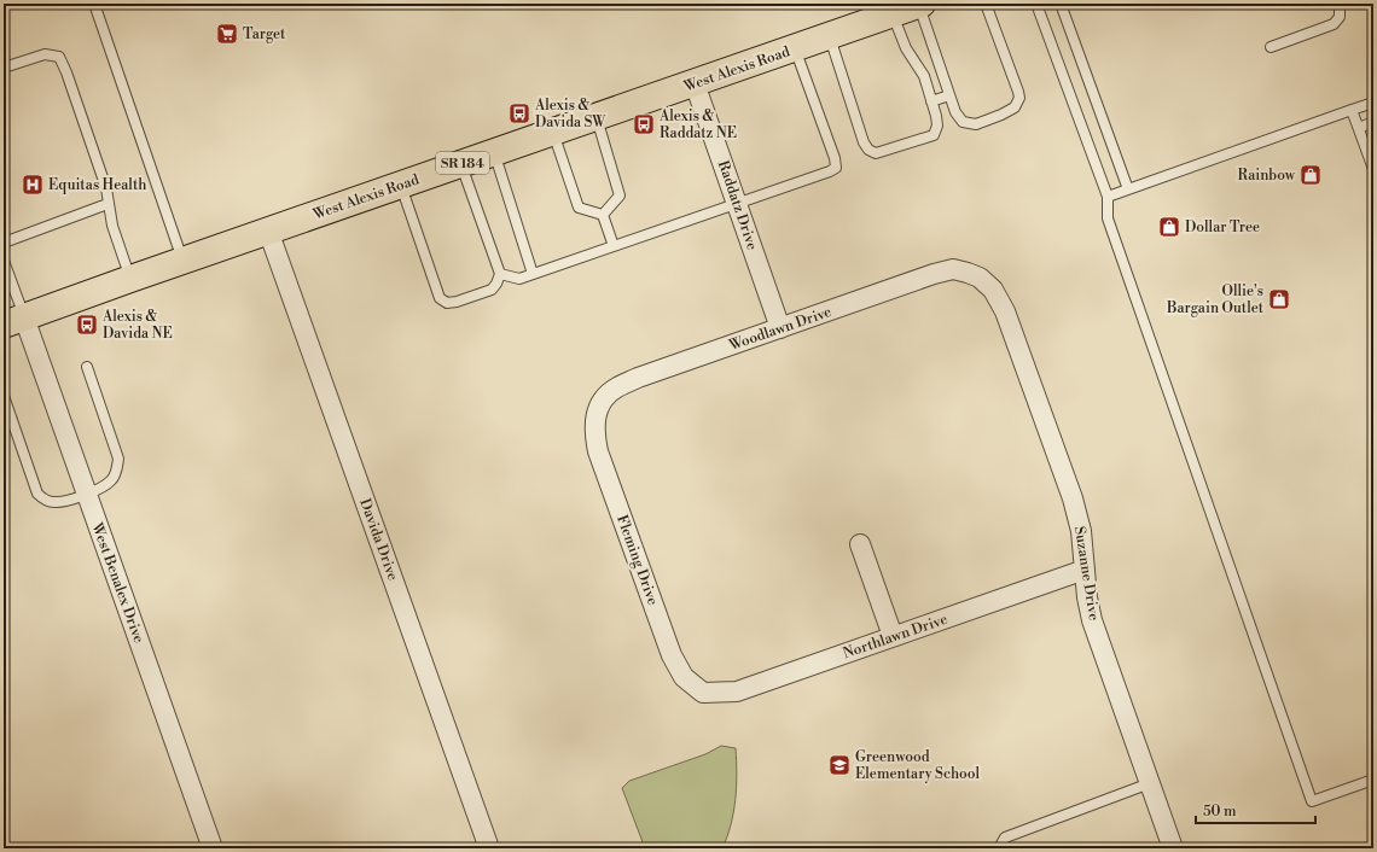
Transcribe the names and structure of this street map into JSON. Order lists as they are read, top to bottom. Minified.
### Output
{"streets":{"main road":["West Alexis Road","SR 184"],"street":["Raddatz Drive","Woodlawn Drive","Davida Drive","Fleming Drive","Suzanne Drive","West Benalex Drive","Northlawn Drive"]},"crossings":[["West Alexis Road","Raddatz Drive"],["West Alexis Road","Davida Drive"],["West Alexis Road","West Benalex Drive"],["Raddatz Drive","Woodlawn Drive"],["Woodlawn Drive","Fleming Drive"],["Woodlawn Drive","Suzanne Drive"],["Fleming Drive","Northlawn Drive"],["Suzanne Drive","Northlawn Drive"]],"places":{"supermarket":["Target"],"bus stop":["Alexis & Davida SW","Alexis & Raddatz NE","Alexis & Davida NE"],"shop":["Rainbow","Dollar Tree","Ollie's Bargain Outlet"],"hospital":["Equitas Health"],"school or university":["Greenwood Elementary School"]},"scale_bar":"50 m"}
